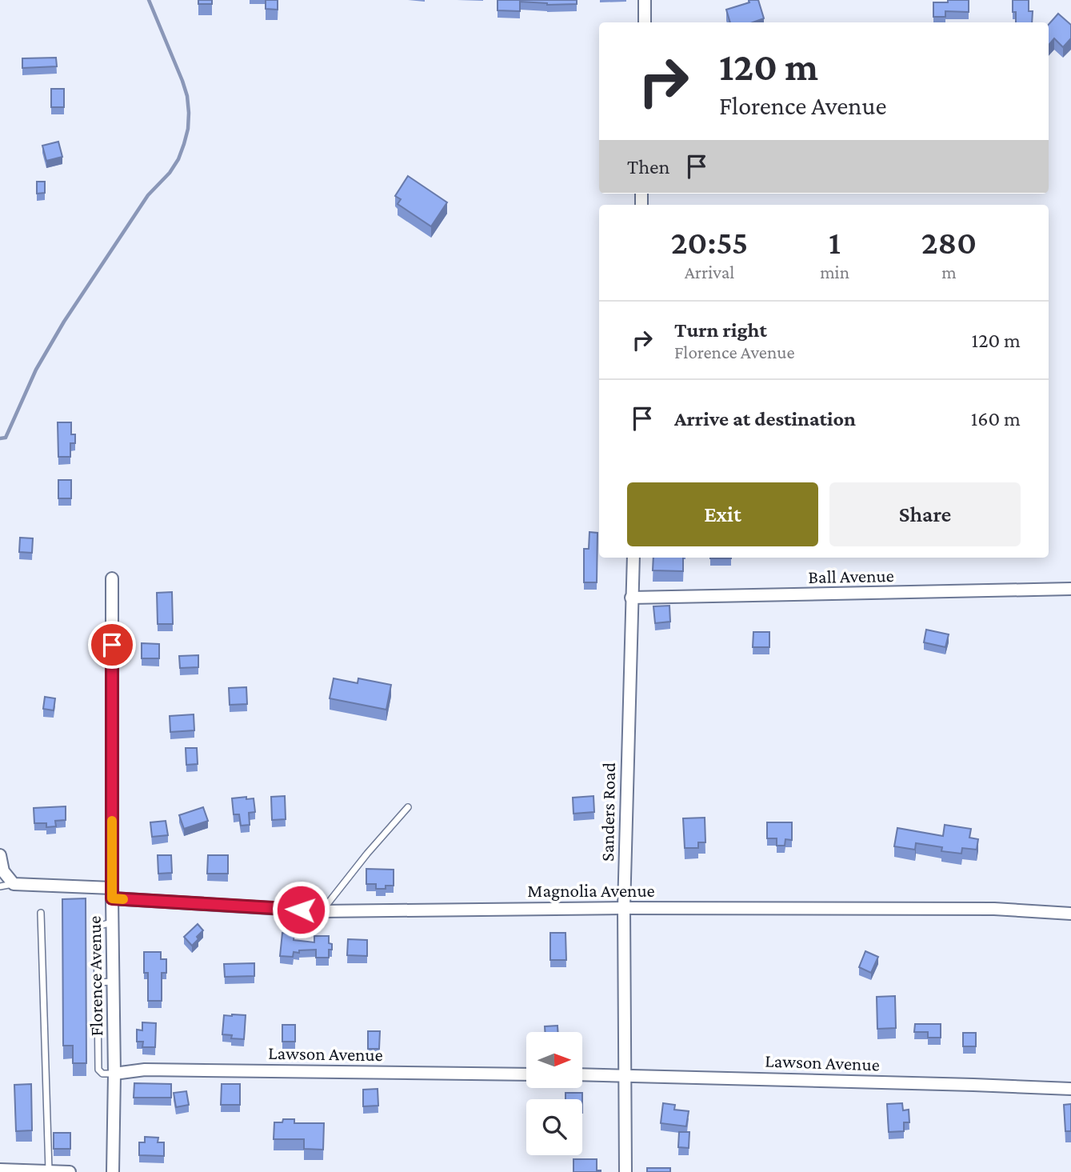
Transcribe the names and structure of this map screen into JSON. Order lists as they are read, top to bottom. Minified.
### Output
{"streets":{"street":["Ball Avenue","Sanders Road","Magnolia Avenue","Florence Avenue","Lawson Avenue"]},"crossings":[["Ball Avenue","Sanders Road"],["Sanders Road","Magnolia Avenue"],["Sanders Road","Lawson Avenue"],["Magnolia Avenue","Florence Avenue"],["Florence Avenue","Lawson Avenue"]],"north":"right","page":{"turn":["120 m","Florence Avenue"],"then":"Then","eta":["20:55","Arrival","1","min","280","m"],"list":[{"name":"Turn right","note":"Florence Avenue","value":"120 m"},{"name":"Arrive at destination","value":"160 m"}],"buttons":["Exit","Share"]}}
